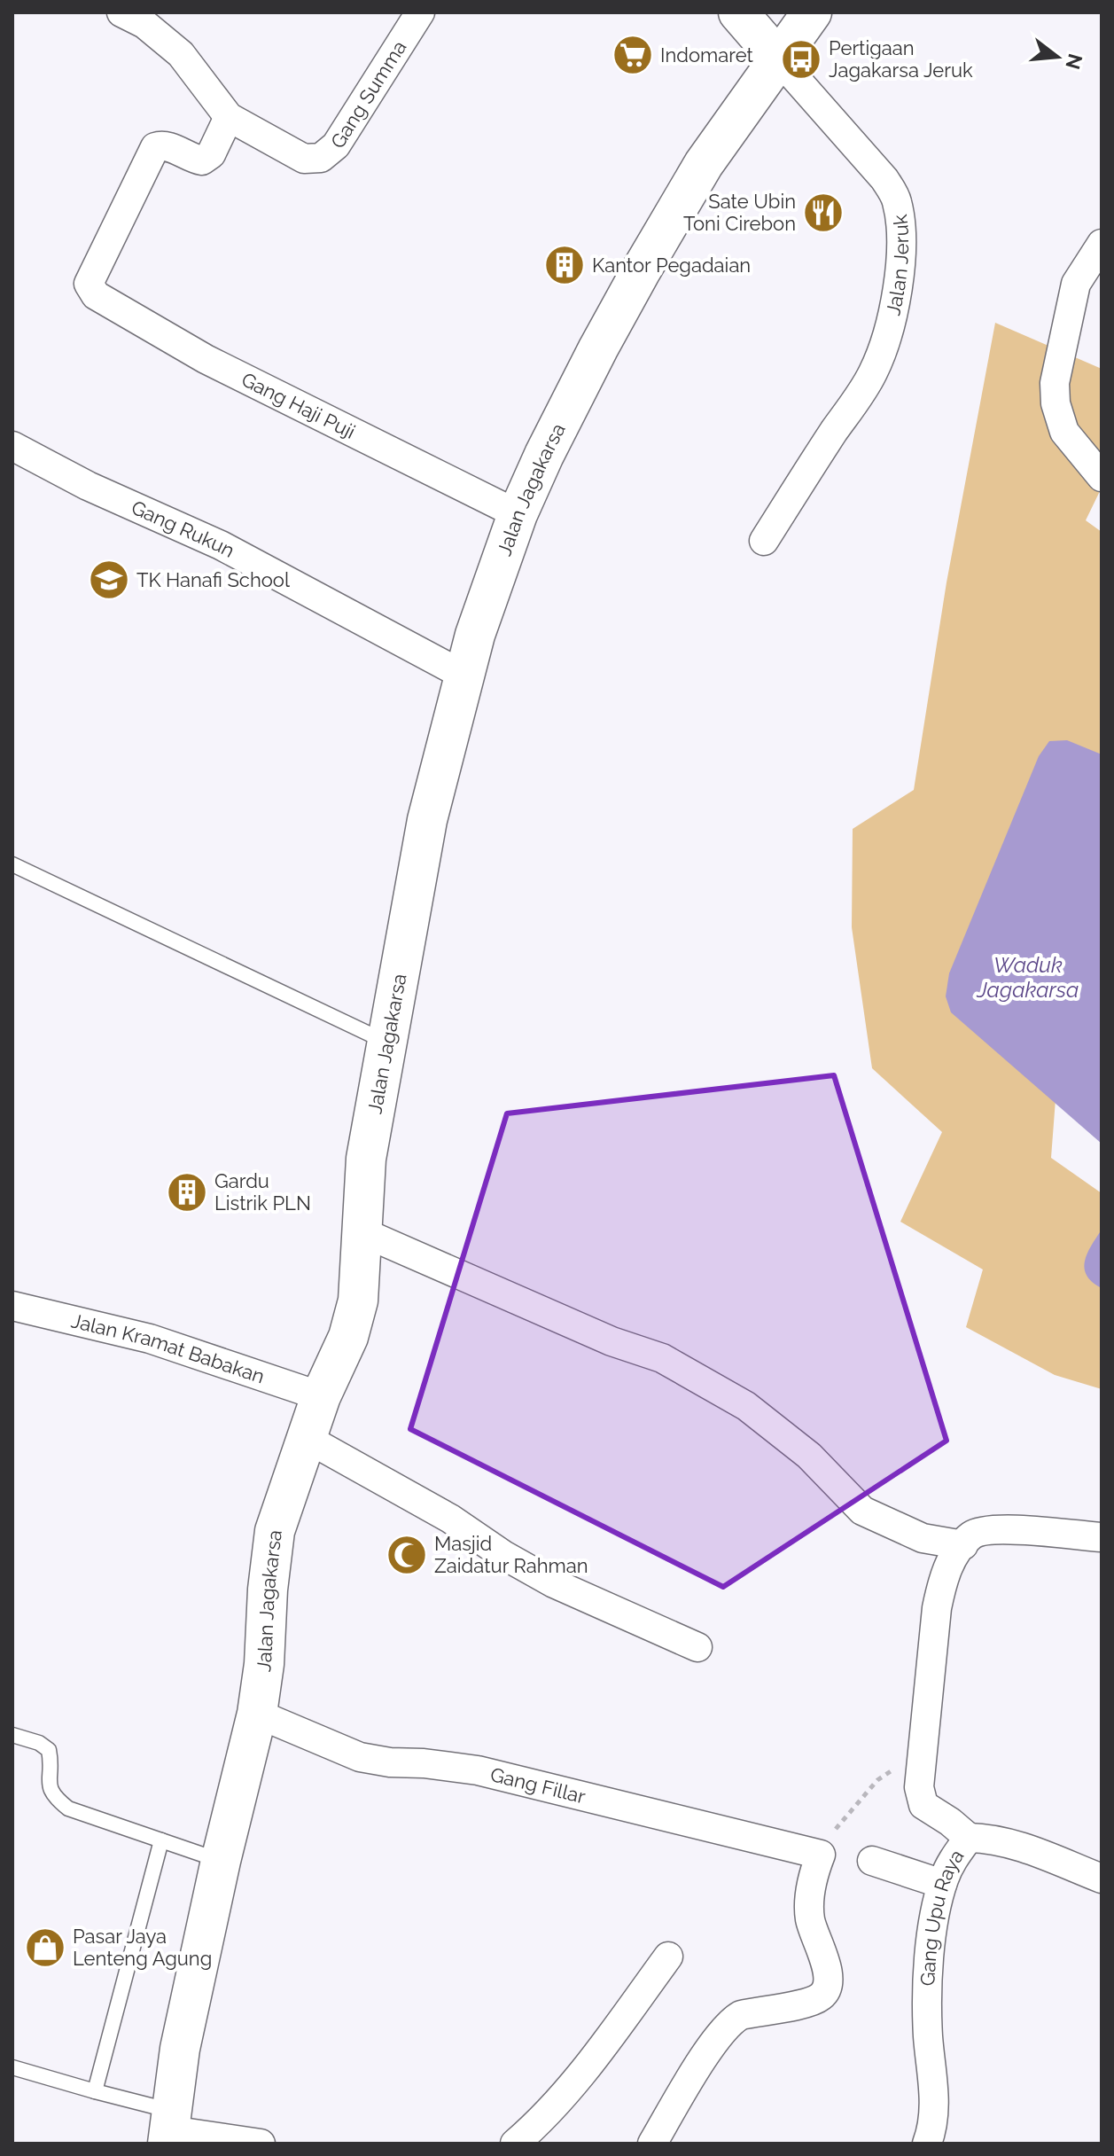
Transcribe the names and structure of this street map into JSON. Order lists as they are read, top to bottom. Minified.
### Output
{"streets":{"main road":["Jalan Jeruk","Jalan Jagakarsa"],"street":["Gang Summa","Gang Haji Puji","Gang Rukun","Jalan Kramat Babakan","Gang Fillar","Gang Upu Raya"]},"crossings":[["Gang Summa","Gang Haji Puji"],["Jalan Jeruk","Jalan Jagakarsa"],["Gang Haji Puji","Jalan Jagakarsa"],["Jalan Jagakarsa","Gang Rukun"],["Jalan Jagakarsa","Jalan Kramat Babakan"],["Jalan Jagakarsa","Gang Fillar"]],"water":["Waduk Jagakarsa"],"places":{"supermarket":["Indomaret"],"bus stop":["Pertigaan Jagakarsa Jeruk"],"restaurant":["Sate Ubin Toni Cirebon"],"building":["Kantor Pegadaian","Gardu Listrik PLN"],"school or university":["TK Hanafi School"],"mosque":["Masjid Zaidatur Rahman"],"shop":["Pasar Jaya Lenteng Agung"]},"north":"right"}
